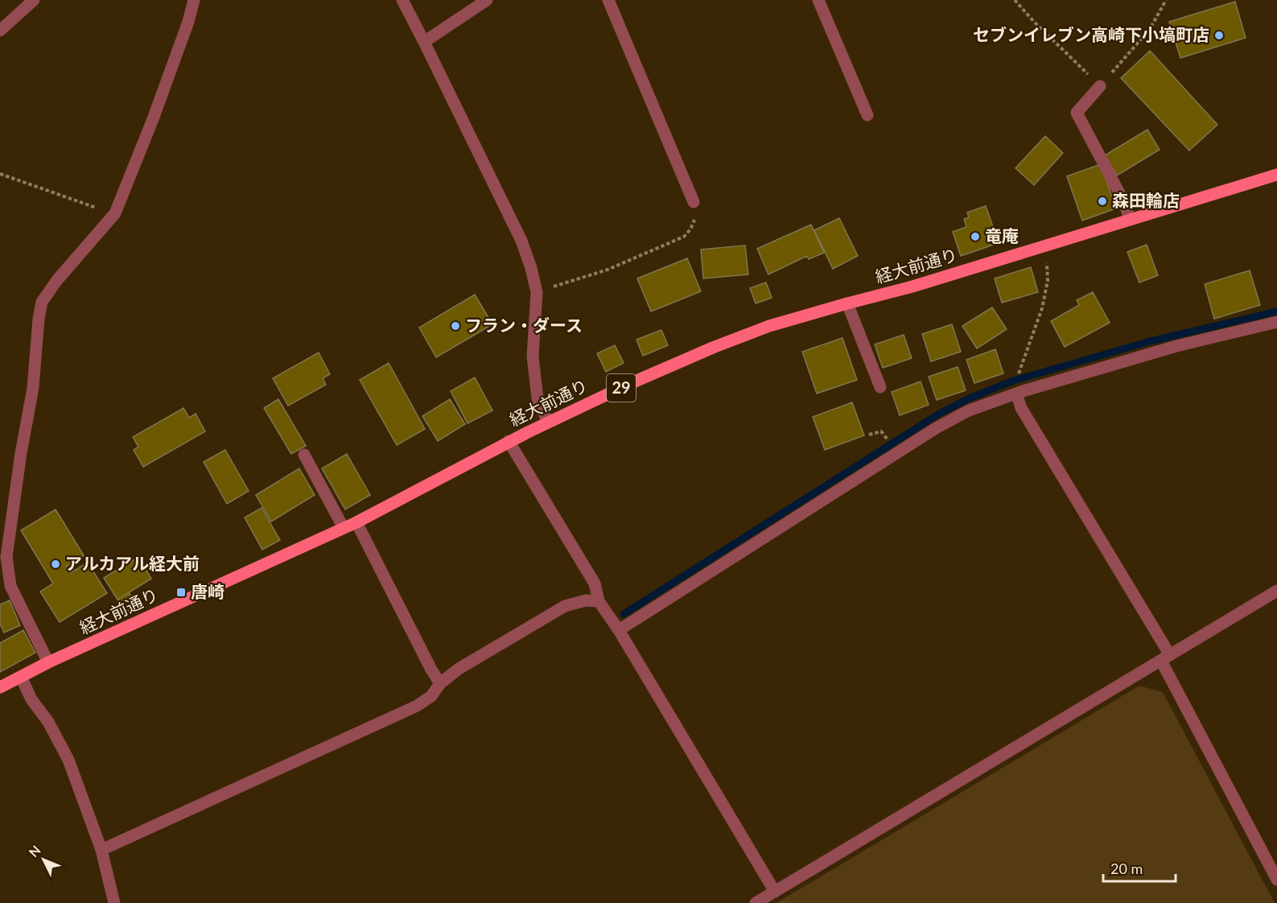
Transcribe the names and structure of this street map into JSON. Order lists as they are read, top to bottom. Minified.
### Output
{"streets":{"main road":["経大前通り","29"]},"places":{"other":["セブンイレブン高崎下小塙町店","森田輪店","竜庵","フラン・ダース","アルカアル経大前"],"transit":["唐崎"]},"scale_bar":"20 m","north":"top left"}
